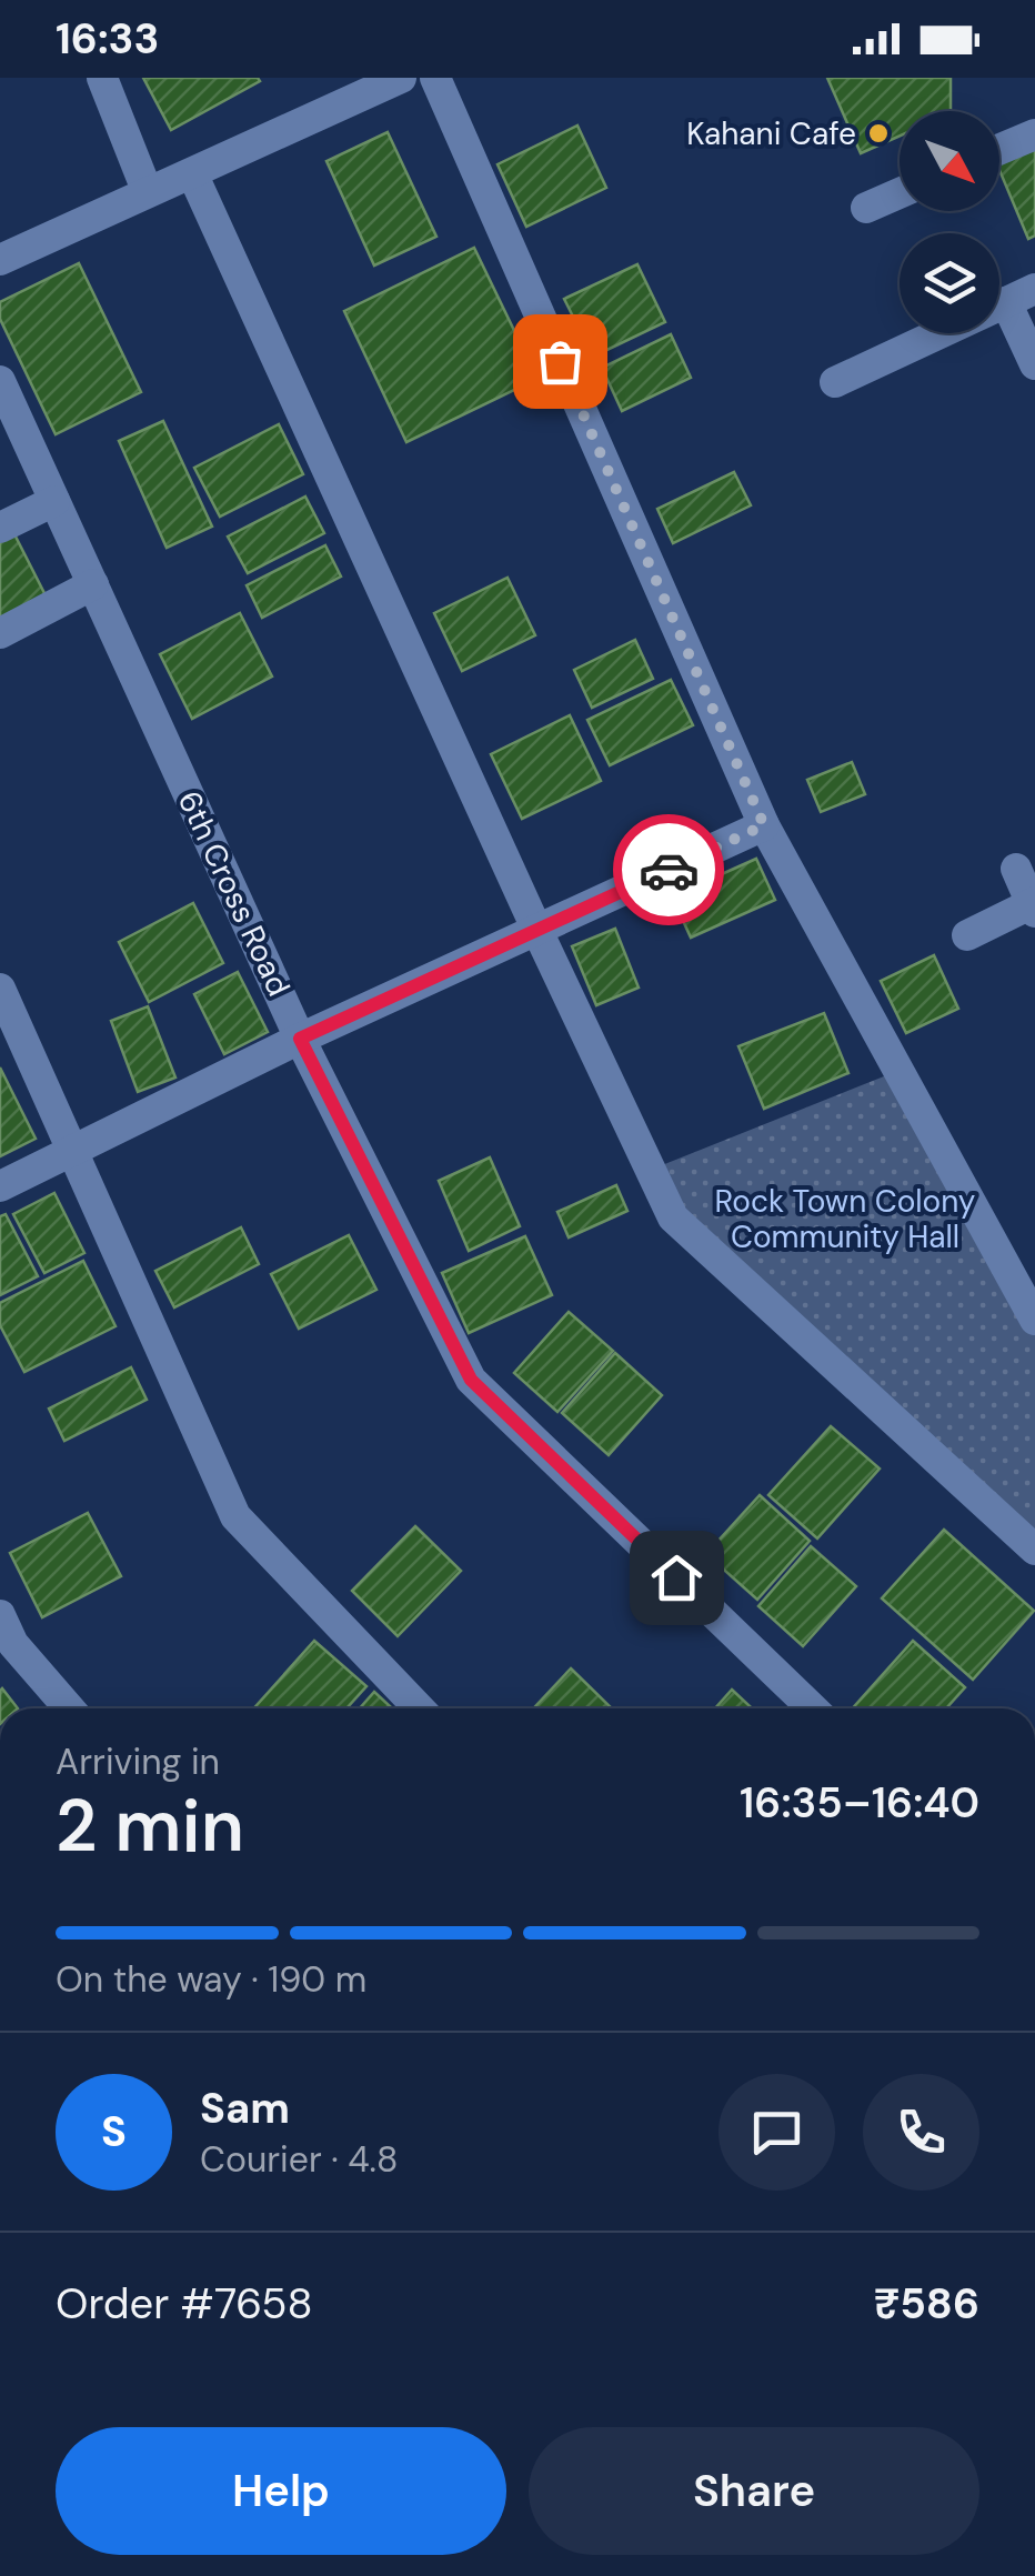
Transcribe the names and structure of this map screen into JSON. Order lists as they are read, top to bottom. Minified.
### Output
{"streets":{"street":["6th Cross Road"]},"parks":["Rock Town Colony Community Hall"],"places":["Kahani Cafe"],"north":"bottom right","page":{"status":"16:33","heading":["2 min","Arriving in","16:35–16:40"],"panel":["Sam","Courier · 4.8","Order #7658","₹586"],"bar":"On the way · 190 m","round":"S","buttons":["Help","Share"]}}
